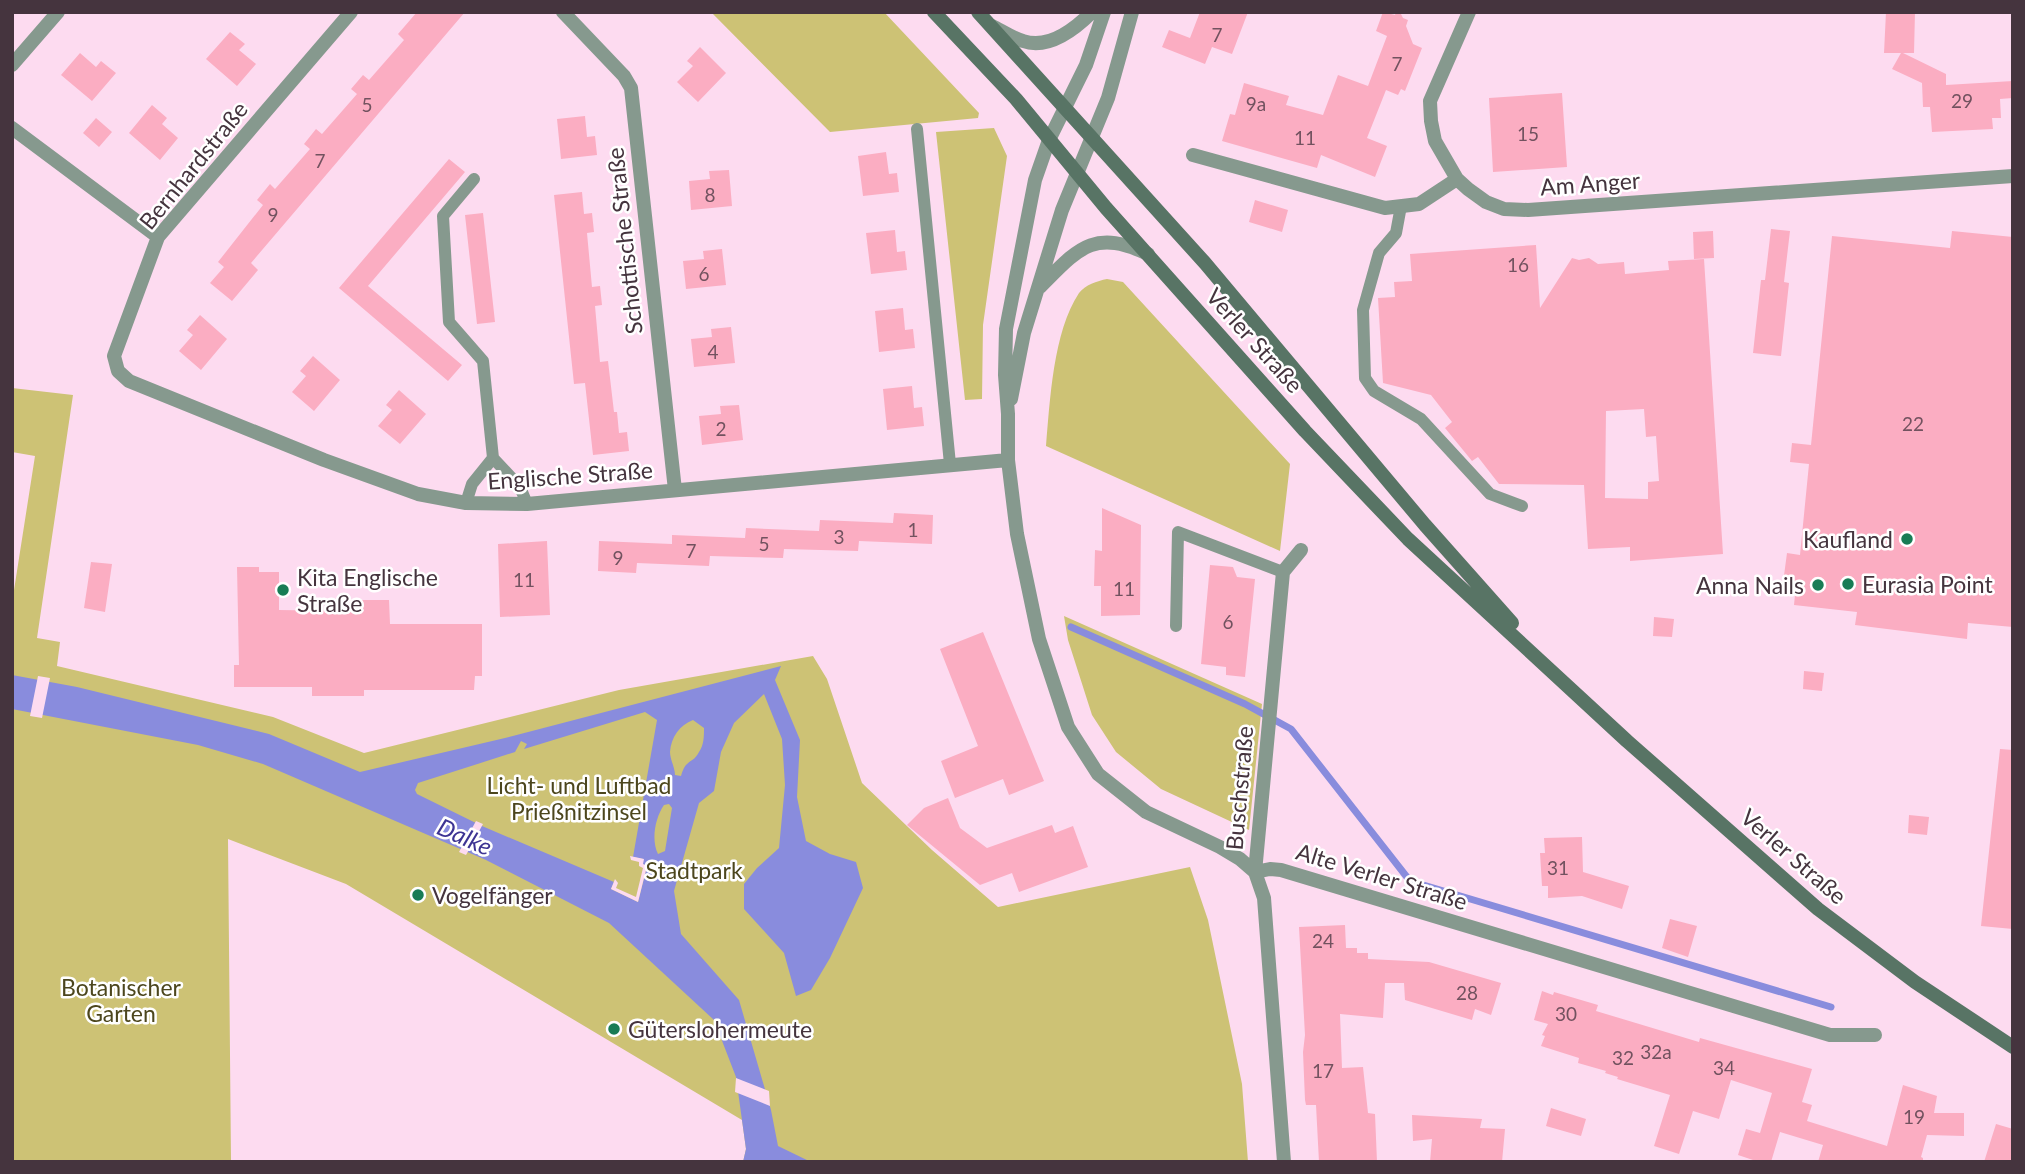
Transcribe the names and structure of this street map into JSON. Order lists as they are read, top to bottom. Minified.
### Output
{"streets":{"main road":["Verler Straße"],"street":["Bernhardstraße","Am Anger","Schottische Straße","Englische Straße","Buschstraße","Alte Verler Straße"]},"crossings":[["Bernhardstraße","Englische Straße"],["Schottische Straße","Englische Straße"],["Buschstraße","Alte Verler Straße"]],"water":["Dalke"],"parks":["Licht- und Luftbad Prießnitzinsel","Stadtpark","Botanischer Garten"],"places":["Kaufland","Eurasia Point","Anna Nails","Kita Englische Straße","Vogelfänger","Güterslohermeute"],"house_numbers":["7","7","29","9a","5","15","11","7","8","9","16","6","4","22","2","1","3","5","7","9","11","11","6","31","24","28","30","32a","32","34","17","19"]}
